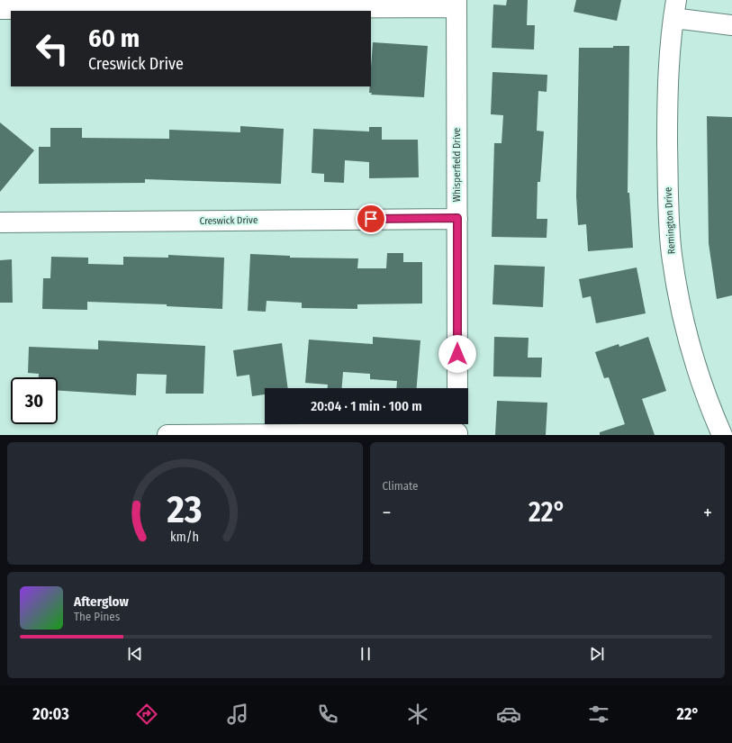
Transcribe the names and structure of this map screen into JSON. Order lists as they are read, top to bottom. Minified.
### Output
{"streets":{"street":["Whisperfield Drive","Creswick Drive","Remington Drive"]},"crossings":[["Whisperfield Drive","Creswick Drive"]],"page":{"turn":["60 m","Creswick Drive"],"limit":"30","trip":"20:04 · 1 min · 100 m","tile":"Climate","heat":["−","22°","+"],"song":["Afterglow","The Pines"],"tabs":["20:03","22°"],"gauge":["23","km/h"]}}
